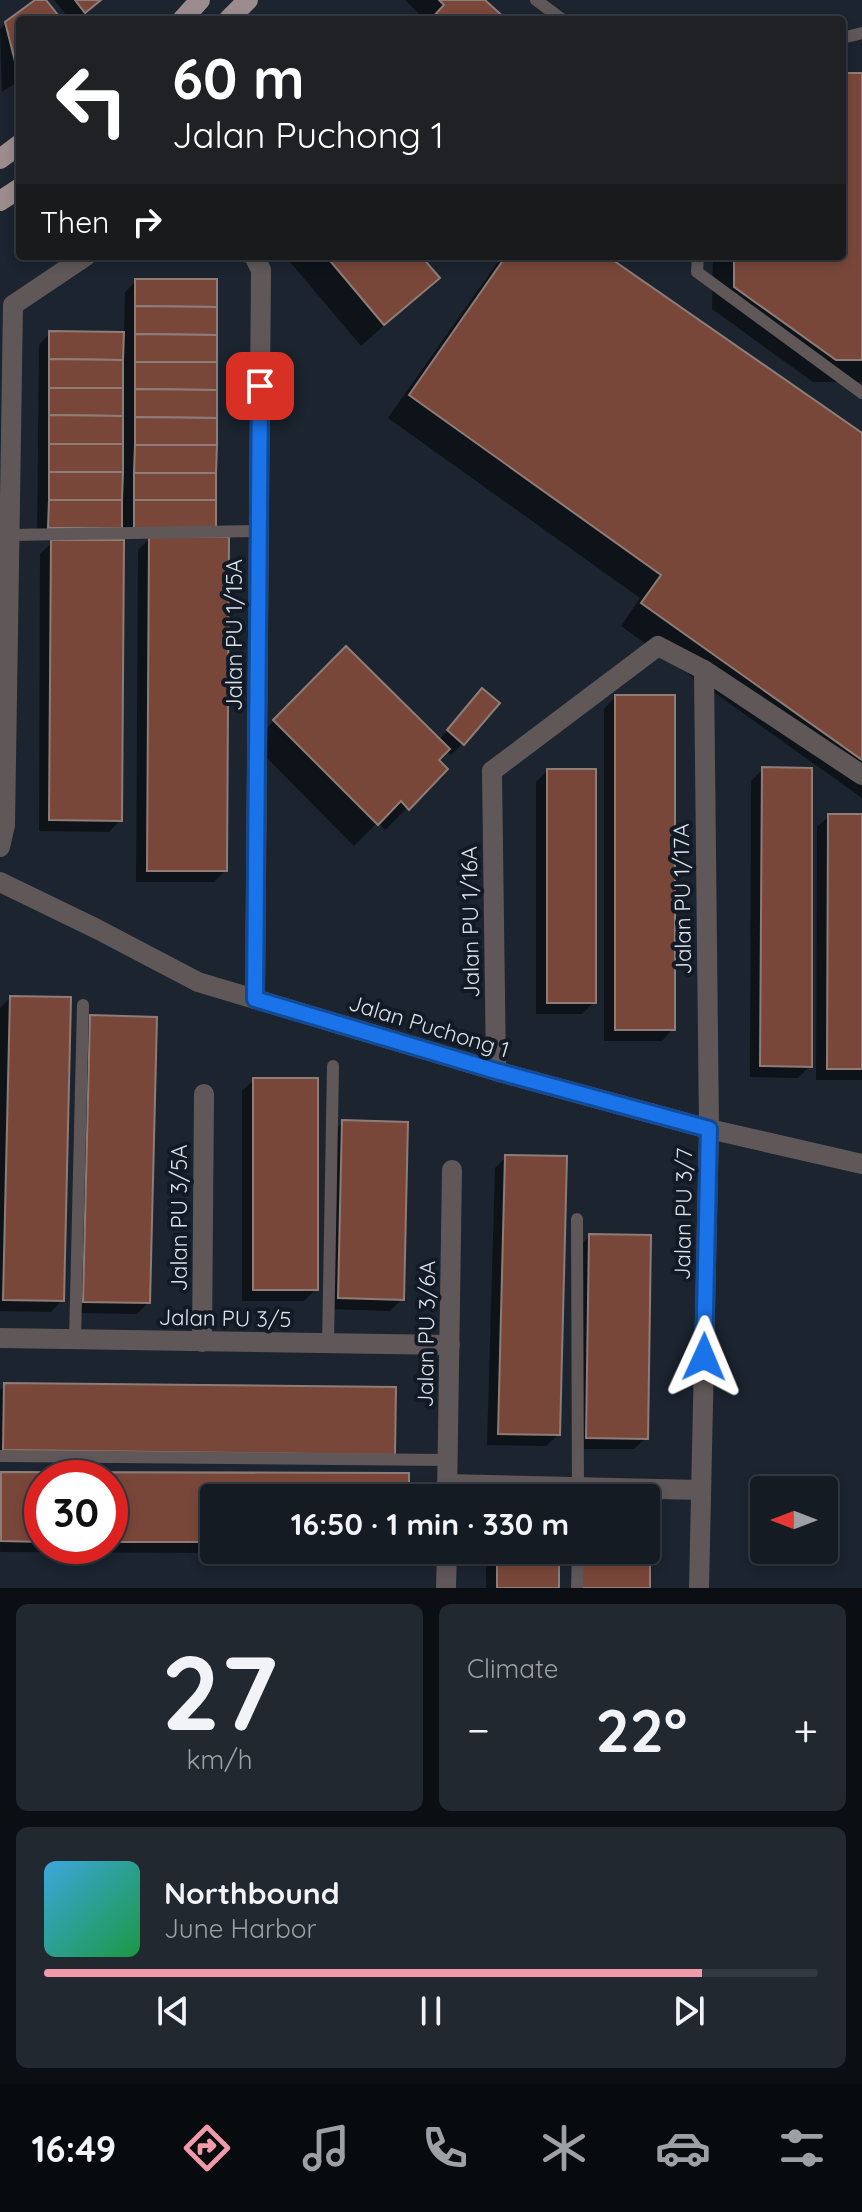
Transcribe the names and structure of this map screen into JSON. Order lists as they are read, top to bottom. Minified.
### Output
{"streets":{"street":["Jalan PU 1/15A","Jalan PU 1/17A","Jalan PU 1/16A","Jalan Puchong 1","Jalan PU 3/7","Jalan PU 3/5A","Jalan PU 3/5","Jalan PU 3/6A"]},"crossings":[["Jalan PU 1/15A","Jalan Puchong 1"],["Jalan PU 1/17A","Jalan PU 1/16A"],["Jalan PU 1/17A","Jalan Puchong 1"],["Jalan PU 1/17A","Jalan PU 3/7"],["Jalan PU 1/16A","Jalan Puchong 1"],["Jalan Puchong 1","Jalan PU 3/7"],["Jalan PU 3/5A","Jalan PU 3/5"],["Jalan PU 3/5","Jalan PU 3/6A"]],"north":"left","page":{"turn":["60 m","Jalan Puchong 1"],"then":"Then","limit":"30","trip":"16:50 · 1 min · 330 m","tile":[["27","km/h"],"Climate"],"heat":["−","22°","+"],"song":["Northbound","June Harbor"],"tabs":"16:49"}}
